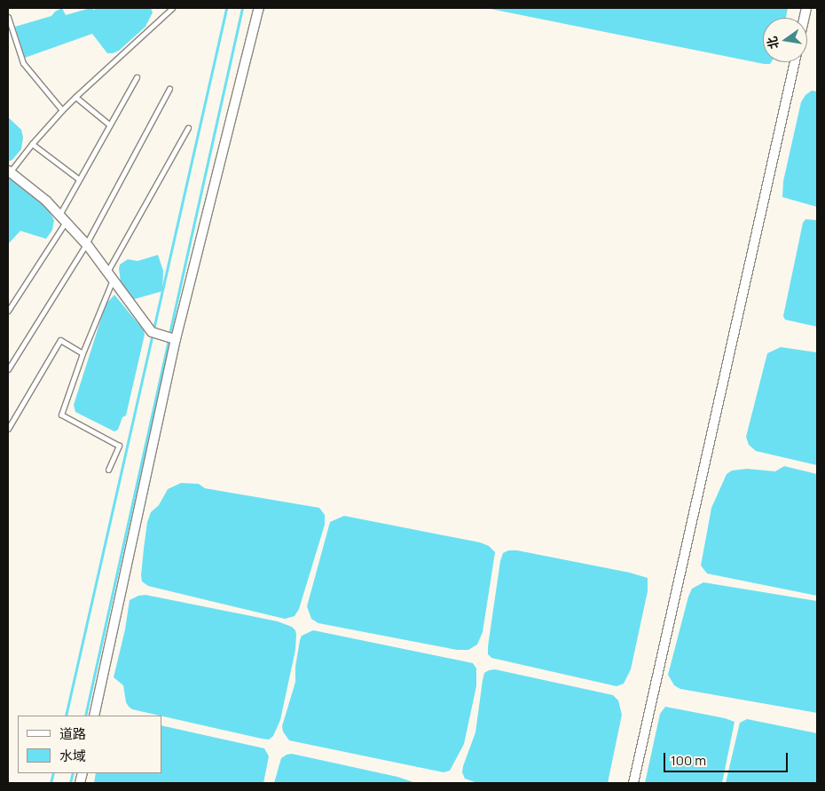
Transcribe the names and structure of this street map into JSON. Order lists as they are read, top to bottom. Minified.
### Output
{"legend":["道路","水域"],"scale_bar":"100 m","north":"left"}
